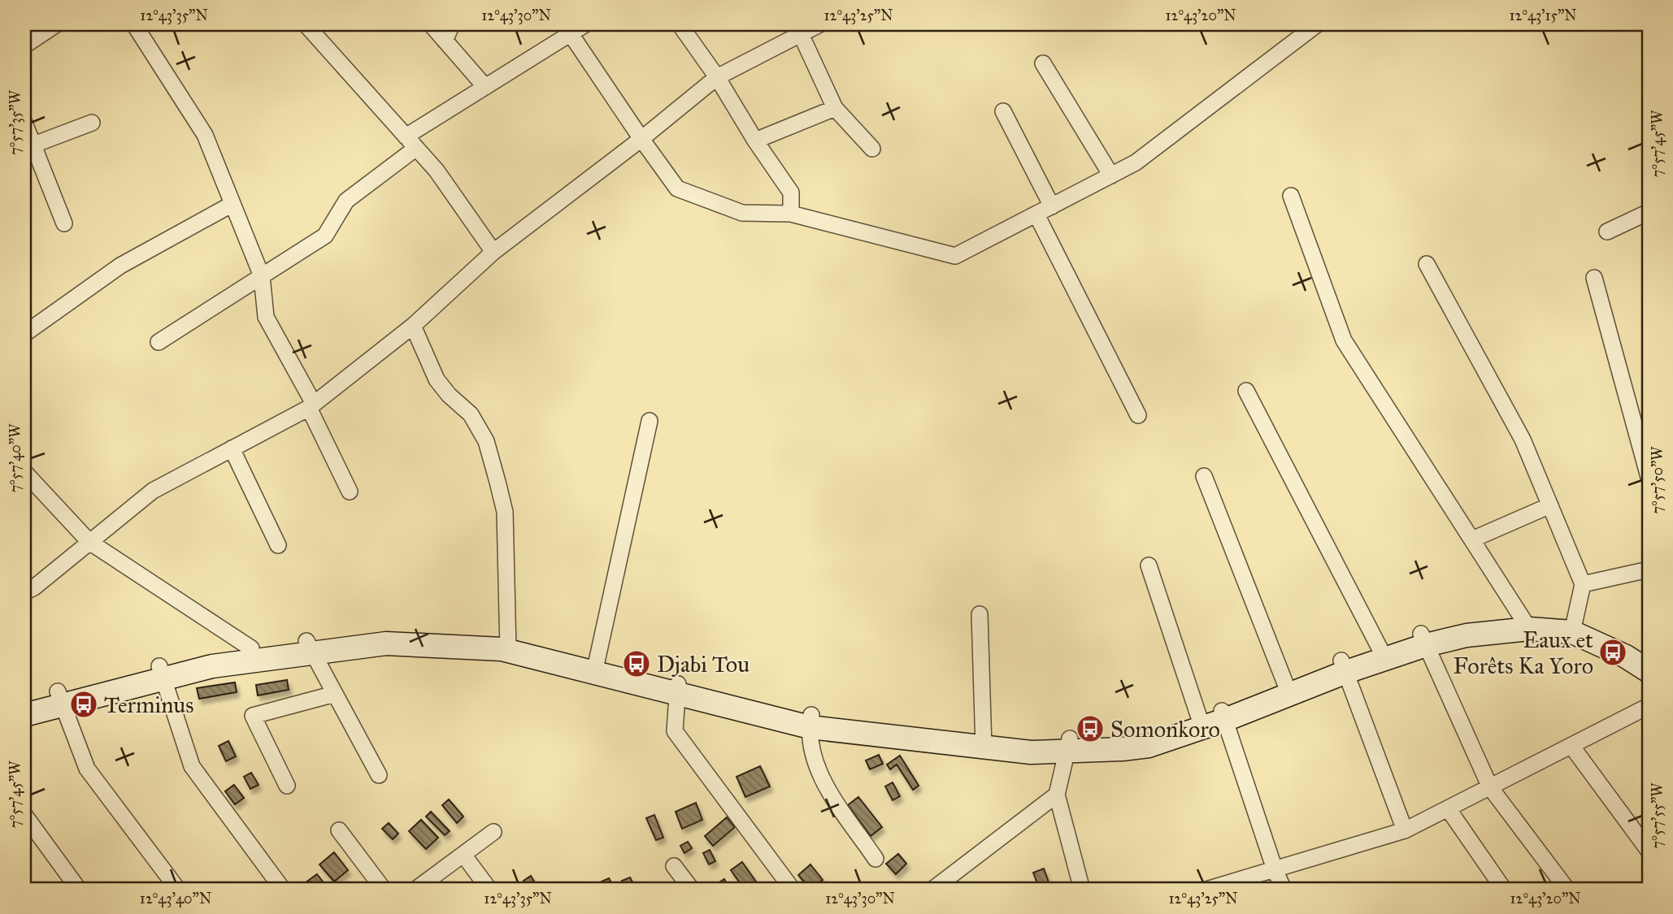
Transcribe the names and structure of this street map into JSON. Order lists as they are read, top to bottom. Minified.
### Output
{"places":{"bus stop":["Eaux et Forêts Ka Yoro","Djabi Tou","Terminus","Somonkoro"]},"coordinates":["12°43'35\"N","12°43'30\"N","12°43'25\"N","12°43'20\"N","12°43'15\"N","7°57'35\"W","7°57'45\"W","7°57'40\"W","7°57'50\"W","7°57'55\"W","12°43'40\"N"]}
